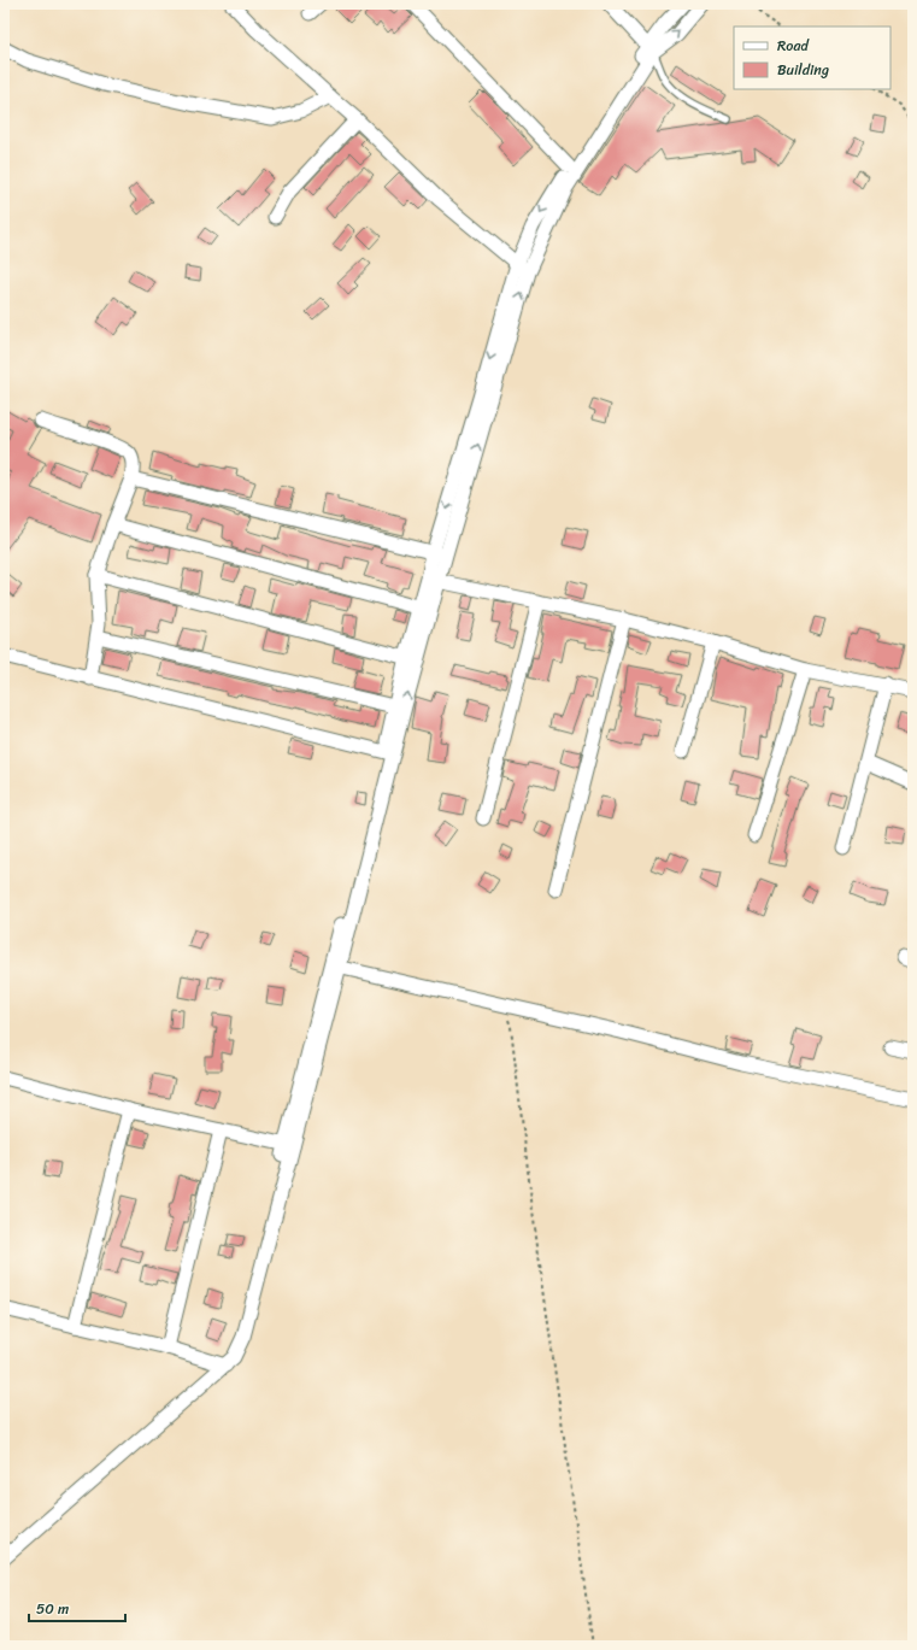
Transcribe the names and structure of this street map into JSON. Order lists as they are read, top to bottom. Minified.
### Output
{"legend":["Road","Building"],"scale_bar":"50 m"}
